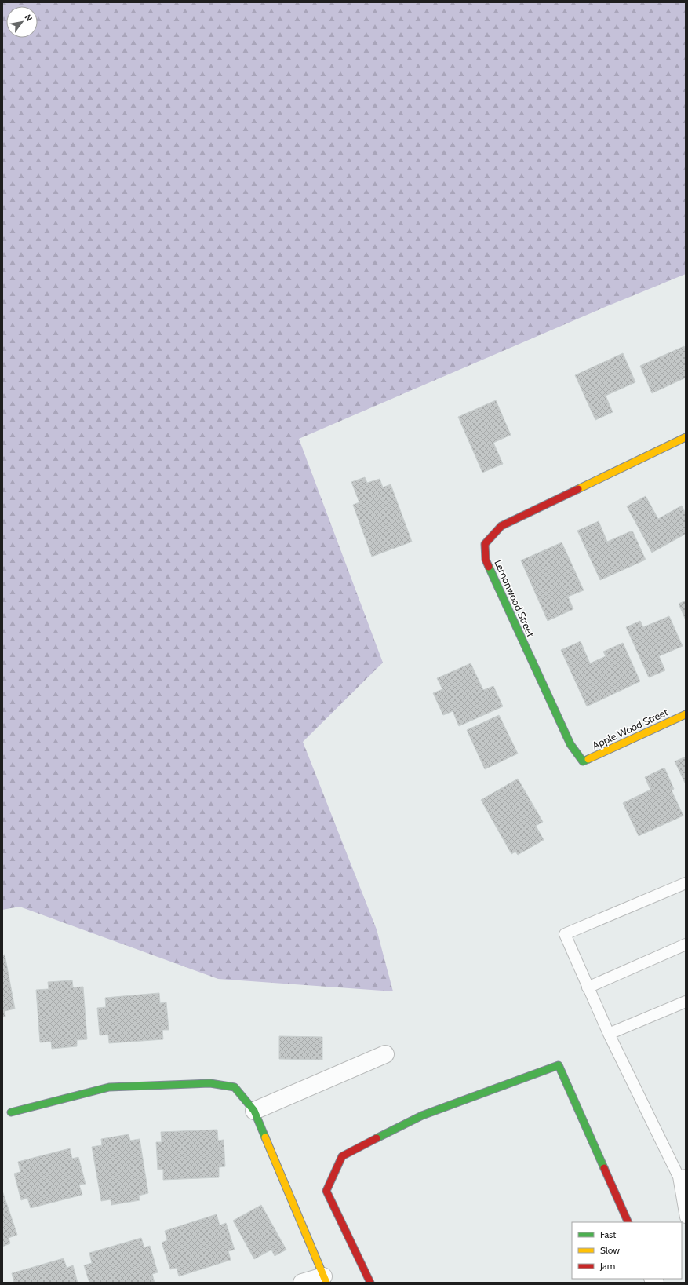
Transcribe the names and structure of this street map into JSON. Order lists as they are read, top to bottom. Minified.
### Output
{"streets":{"street":["Lemonwood Street","Apple Wood Street"]},"crossings":[["Lemonwood Street","Apple Wood Street"]],"legend":["Fast","Slow","Jam"],"north":"top right"}
